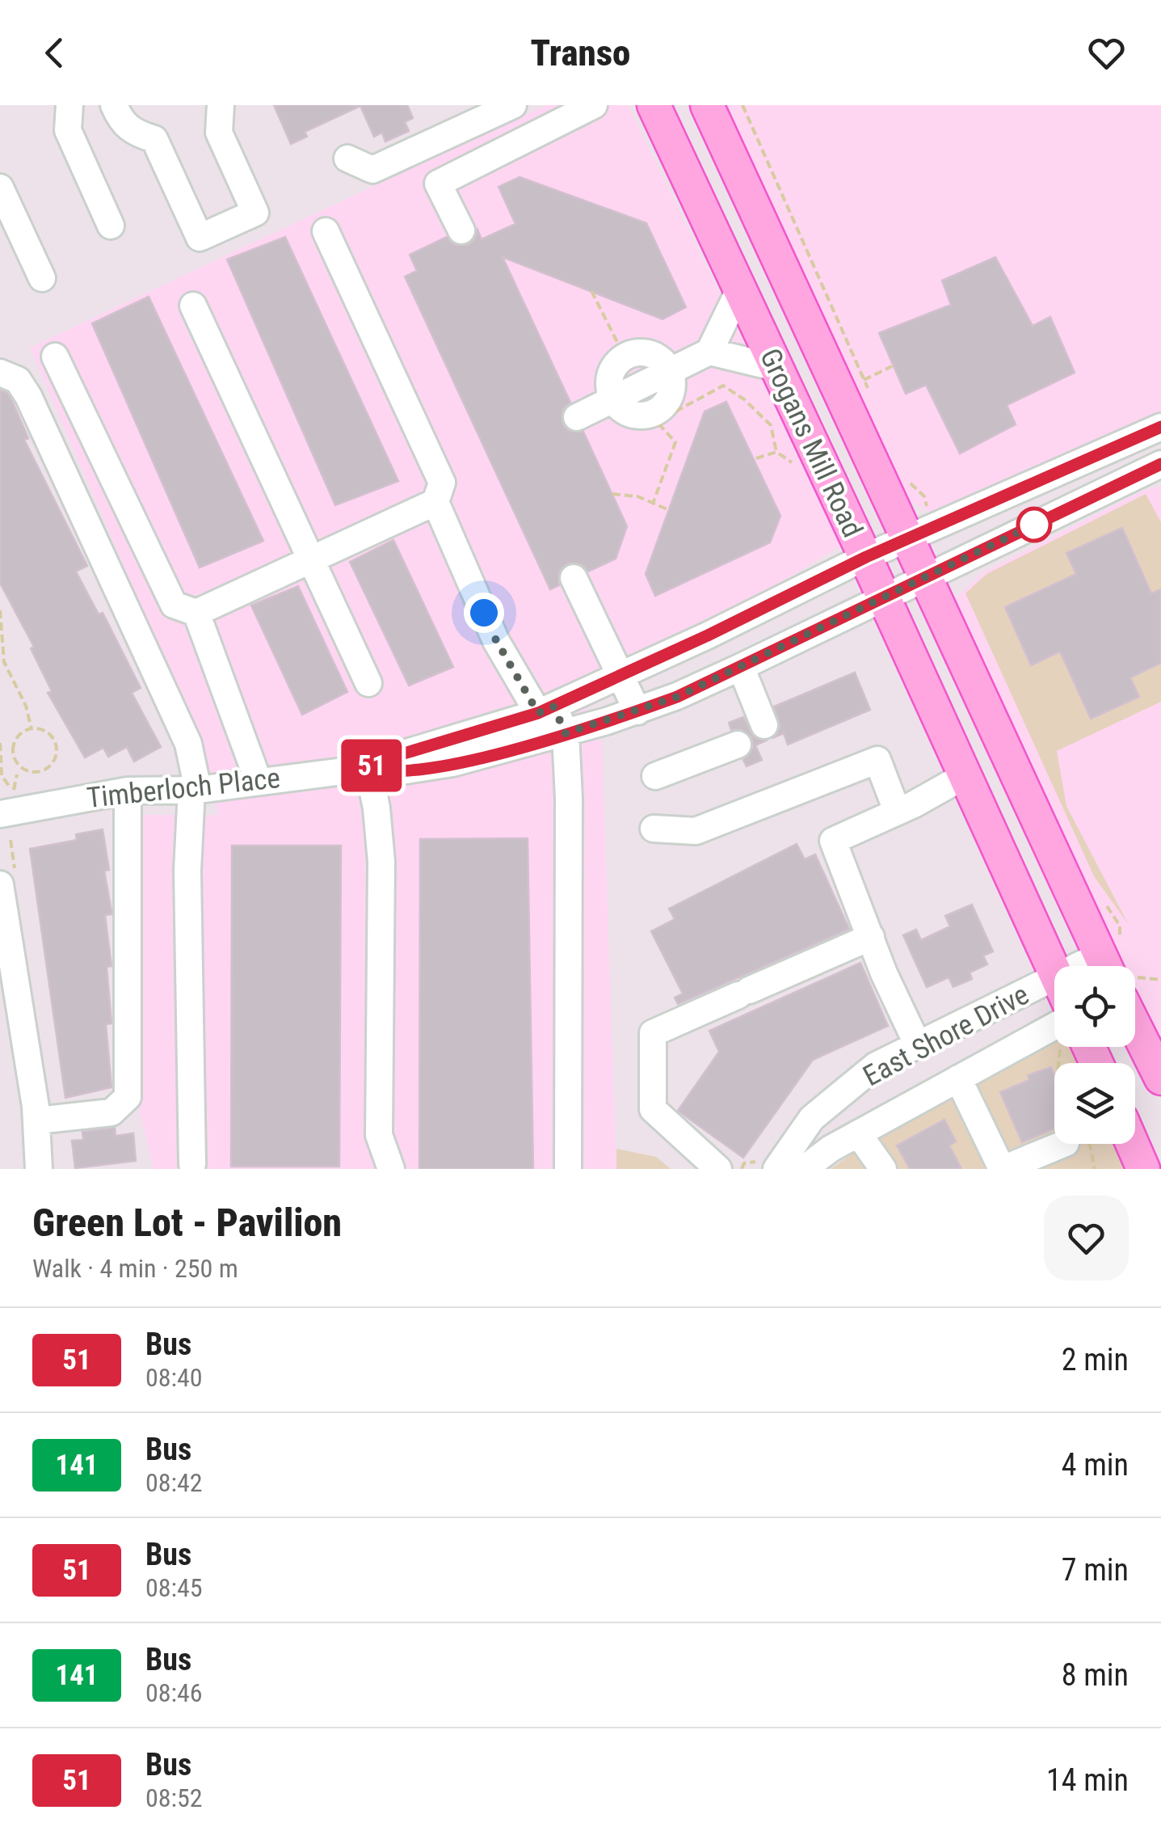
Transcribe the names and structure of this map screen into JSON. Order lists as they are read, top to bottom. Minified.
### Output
{"streets":{"main road":["Grogans Mill Road"],"street":["Timberloch Place","East Shore Drive"]},"crossings":[["Grogans Mill Road","Timberloch Place"]],"lines":["bus line 51"],"page":{"header":"Transo","on_map":"51","heading":["Green Lot - Pavilion","Walk · 4 min · 250 m"],"list":[{"mark":"51","name":"Bus","note":"08:40","value":"2 min"},{"mark":"141","name":"Bus","note":"08:42","value":"4 min"},{"mark":"51","name":"Bus","note":"08:45","value":"7 min"},{"mark":"141","name":"Bus","note":"08:46","value":"8 min"},{"mark":"51","name":"Bus","note":"08:52","value":"14 min"}]}}
